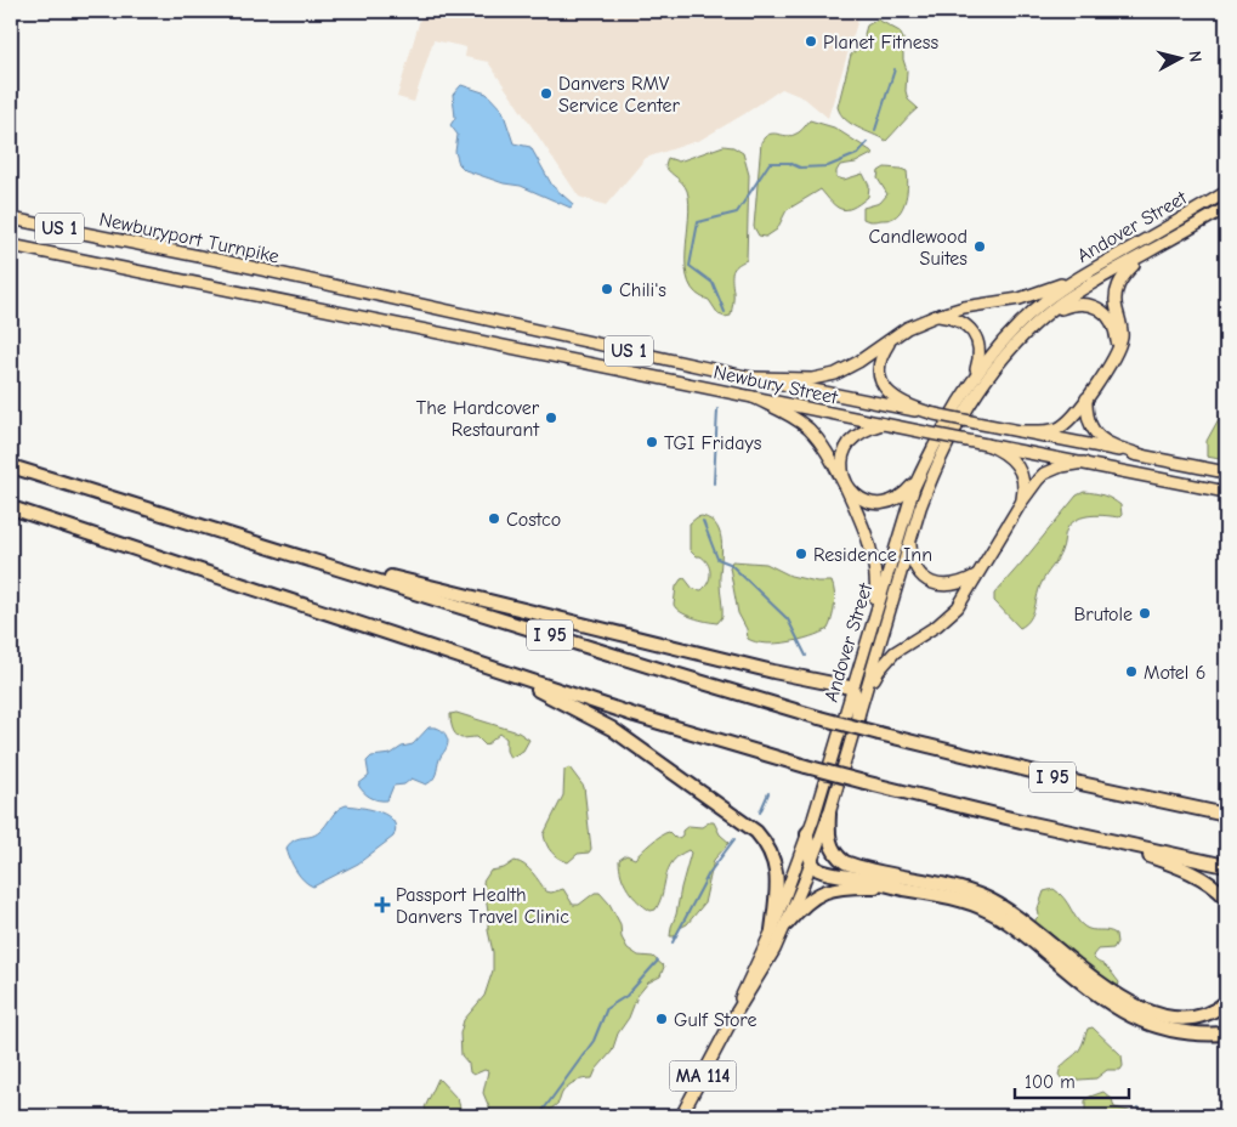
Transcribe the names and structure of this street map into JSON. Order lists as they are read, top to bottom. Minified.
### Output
{"streets":{"highway":["I 95"],"main road":["Andover Street","US 1","Newburyport Turnpike","Newbury Street","MA 114"]},"crossings":[["Newburyport Turnpike","Newbury Street"]],"places":{"other":["Planet Fitness","Danvers RMV Service Center","Candlewood Suites","Chili's","The Hardcover Restaurant","TGI Fridays","Costco","Residence Inn","Brutole","Motel 6","Gulf Store"],"health":["Passport Health Danvers Travel Clinic"]},"scale_bar":"100 m","north":"right"}
